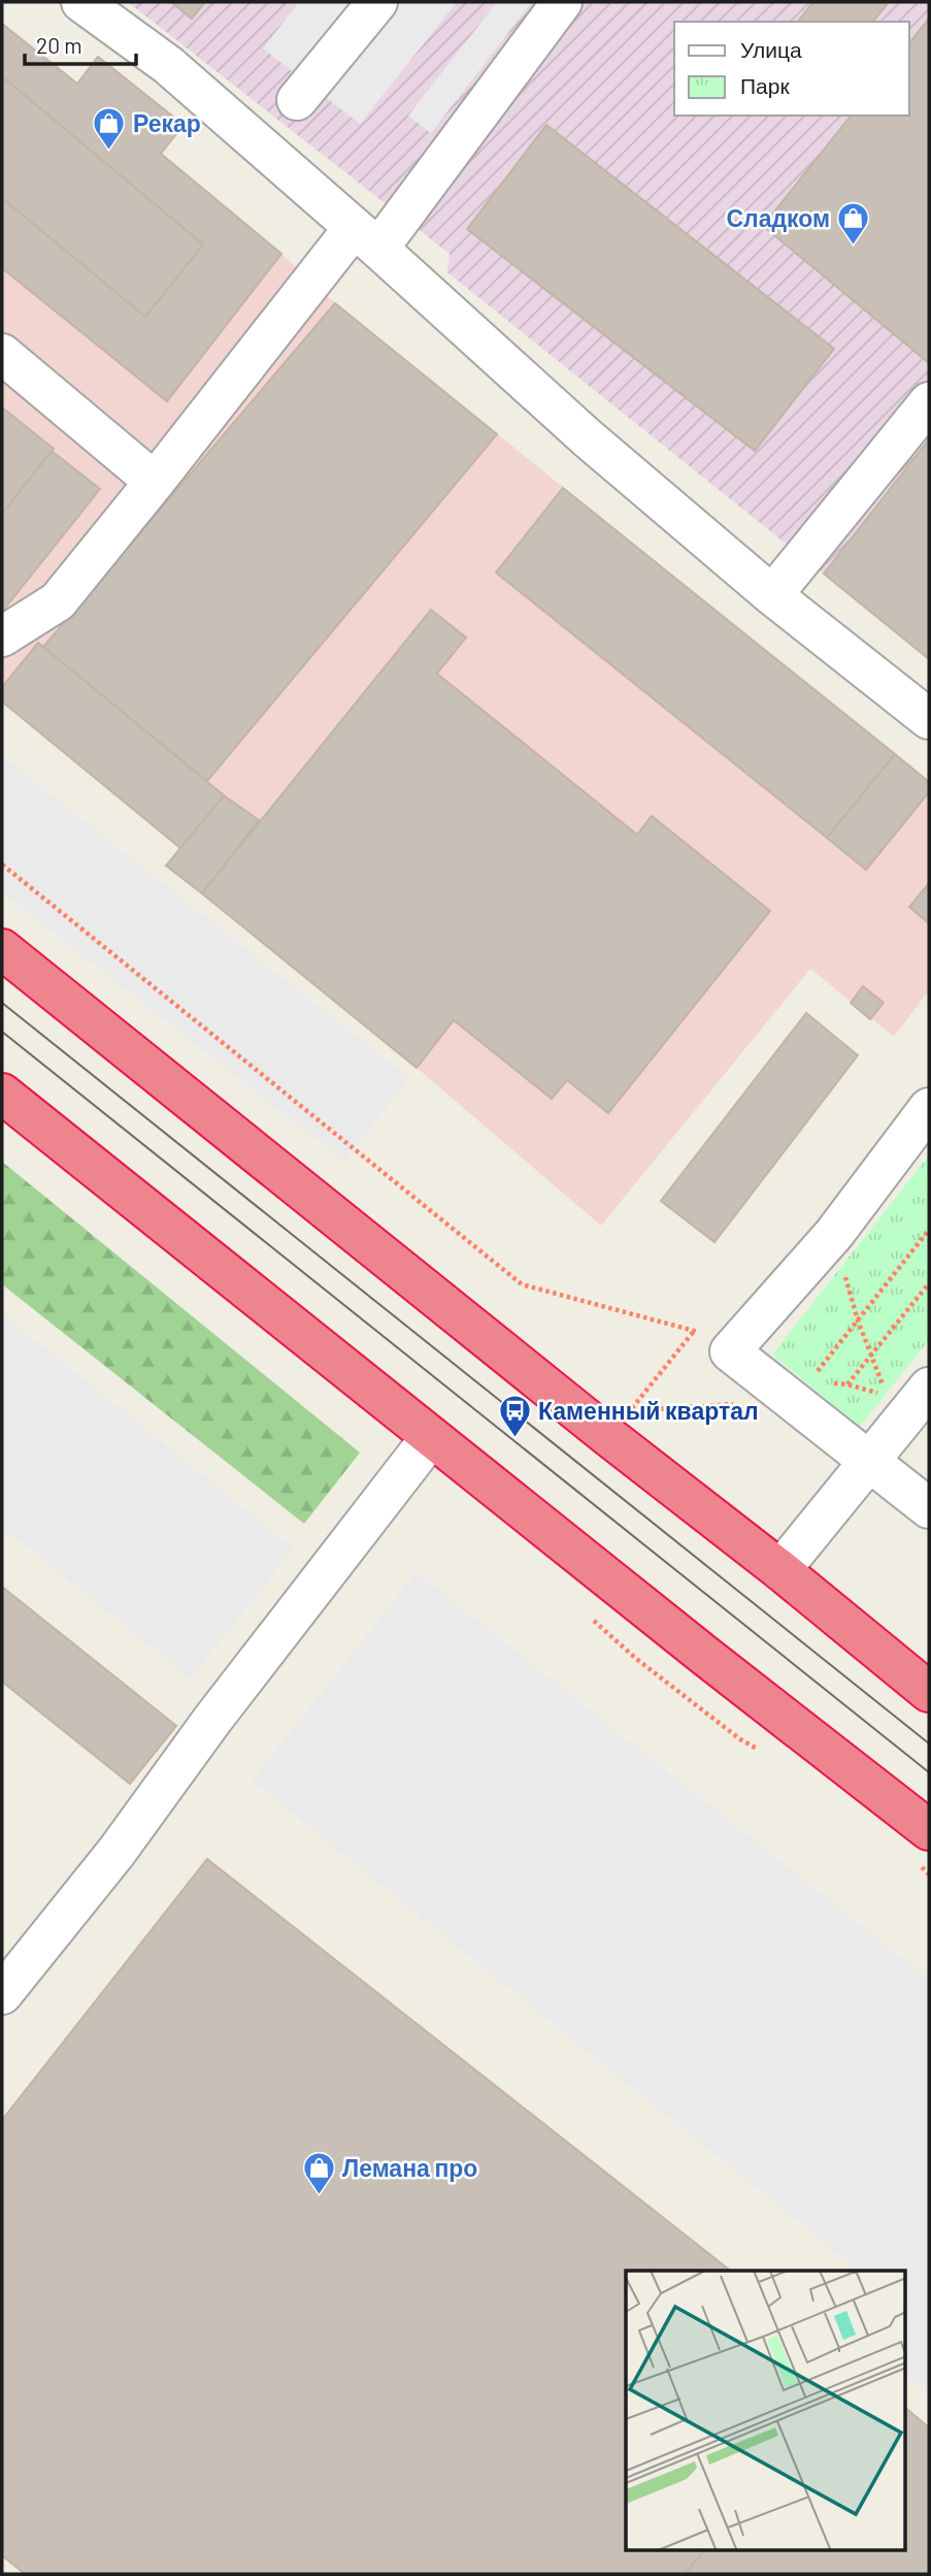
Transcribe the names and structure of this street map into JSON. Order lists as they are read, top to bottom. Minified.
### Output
{"places":{"shop":["Рекар","Сладком","Лемана про"],"bus stop":["Каменный квартал"]},"legend":["Улица","Парк"],"scale_bar":"20 m"}
